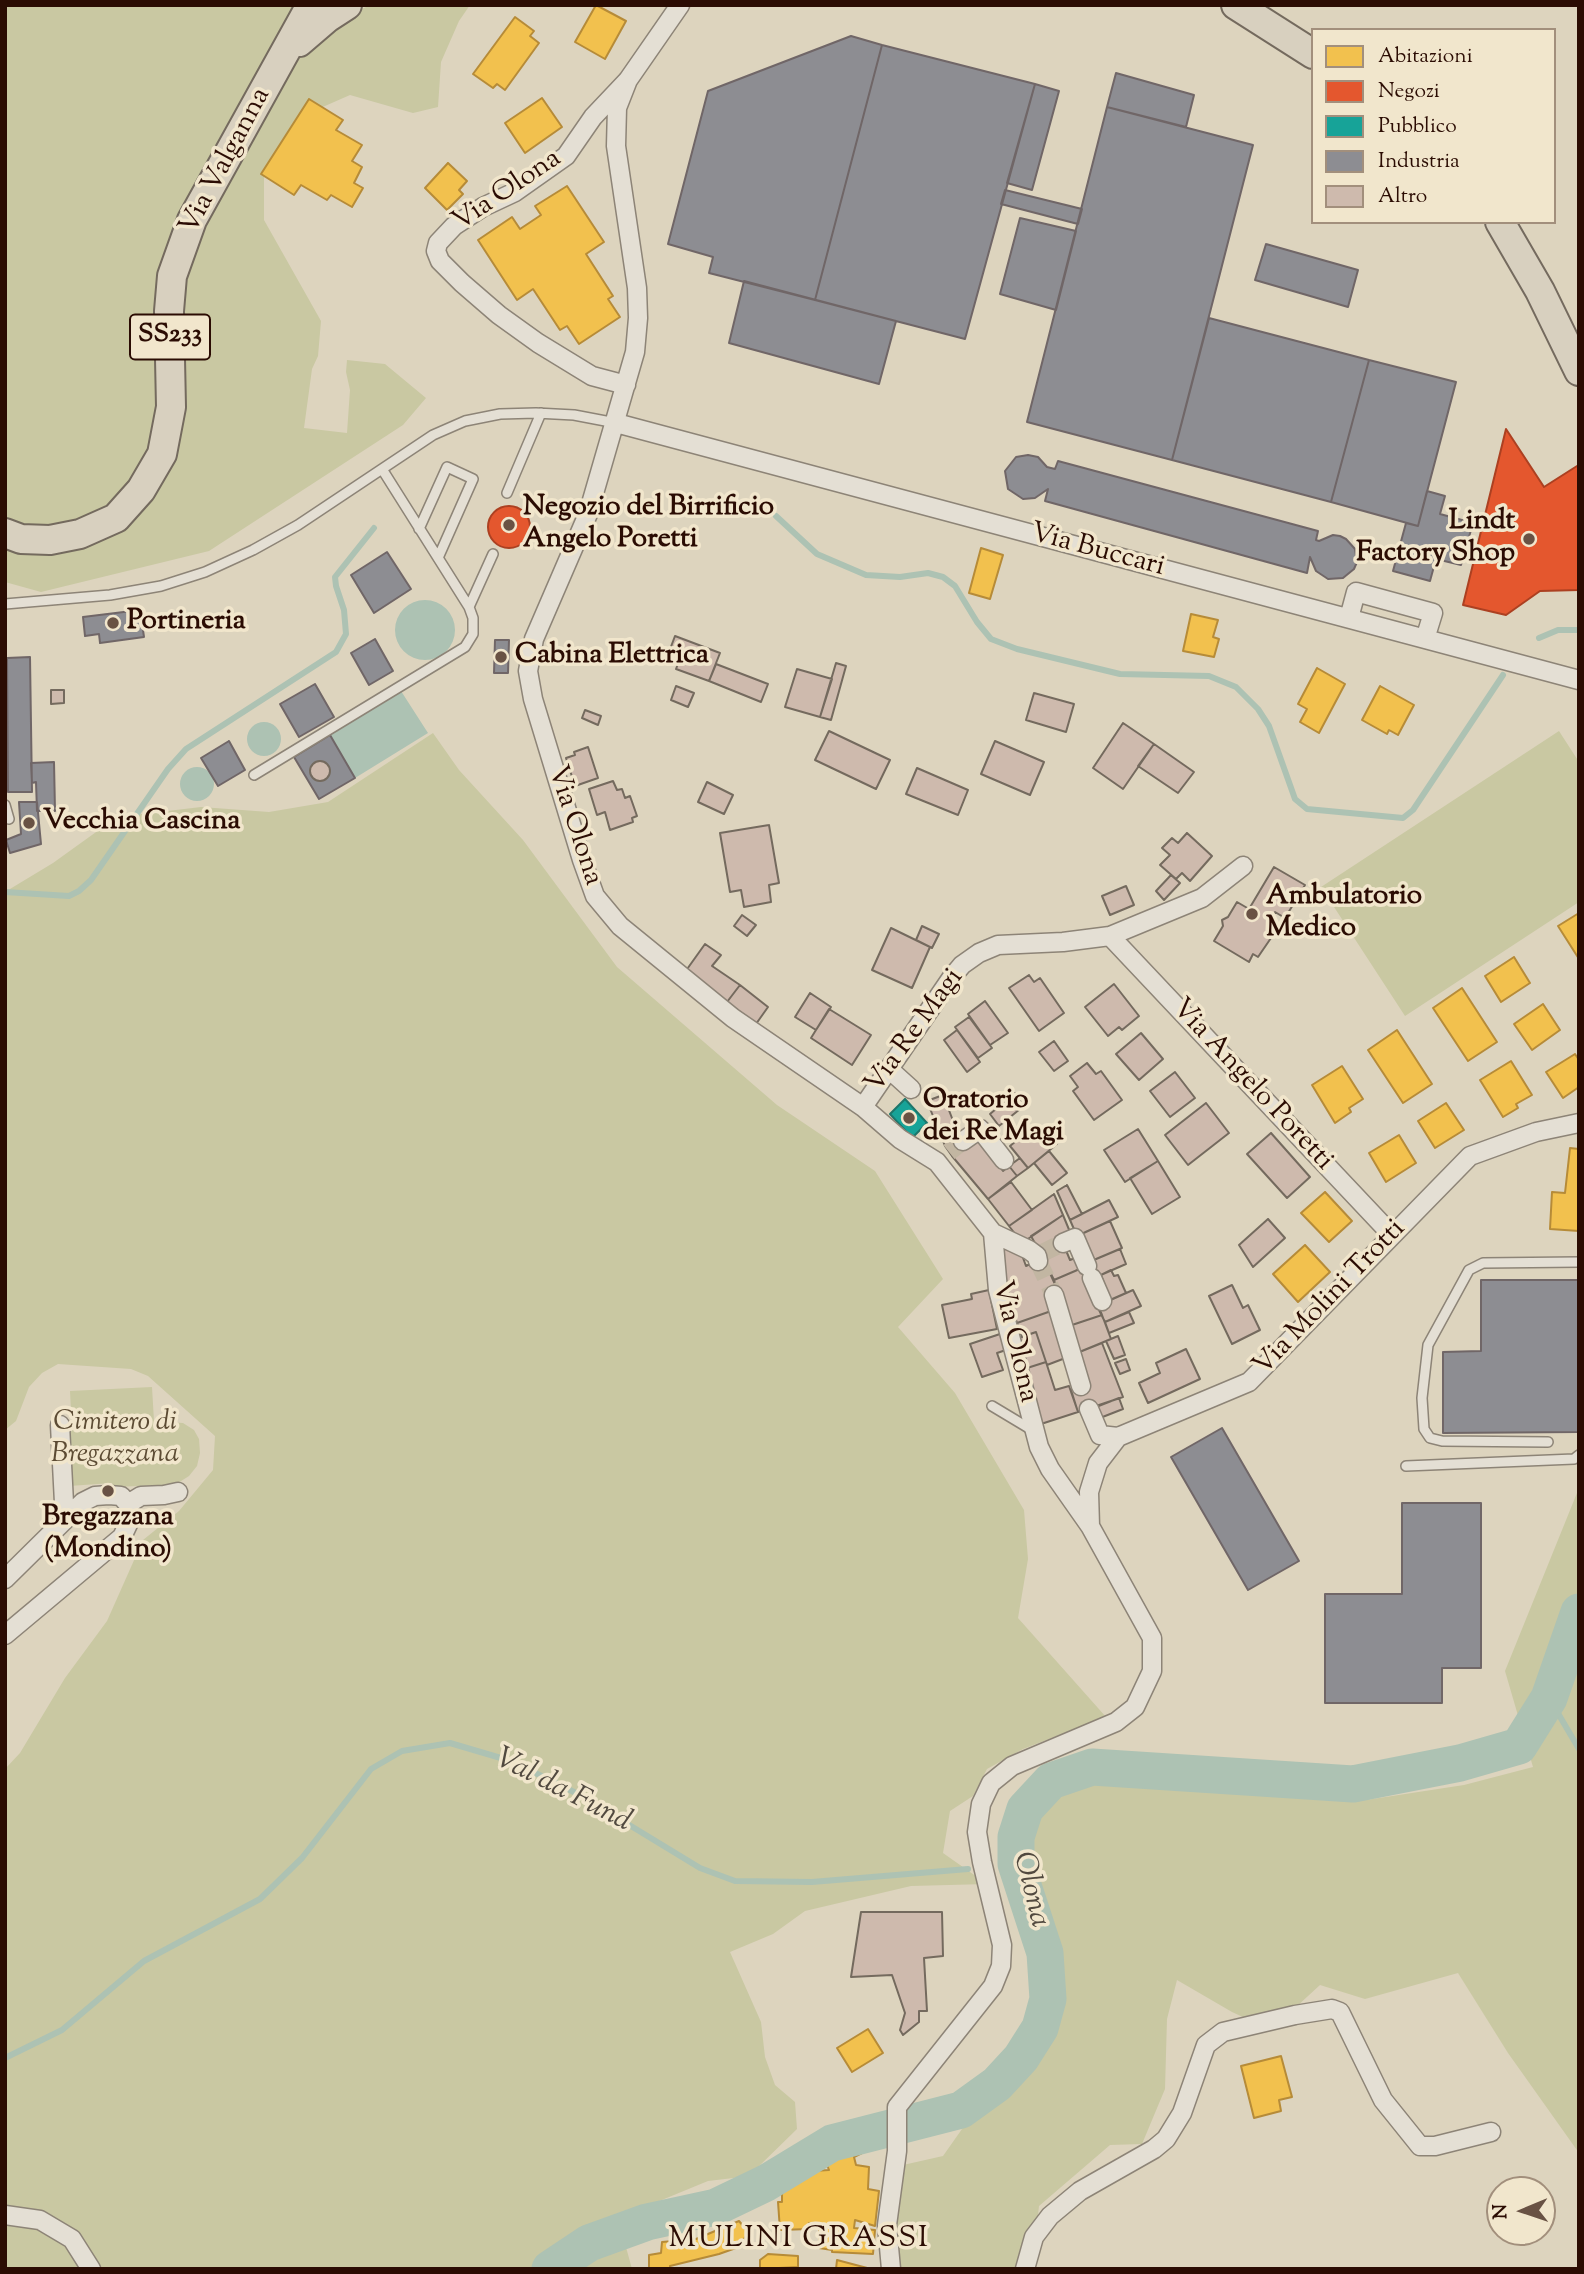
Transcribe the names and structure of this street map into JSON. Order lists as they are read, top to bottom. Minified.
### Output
{"streets":{"main road":["Via Valganna","SS233"],"street":["Via Olona","Via Buccari","Via Re Magi","Via Angelo Poretti","Via Molini Trotti"]},"crossings":[["Via Valganna","SS233"],["Via Olona","Via Buccari"],["Via Olona","Via Re Magi"],["Via Re Magi","Via Angelo Poretti"],["Via Angelo Poretti","Via Molini Trotti"]],"districts":["MULINI GRASSI"],"water":["Val da Fund","Olona"],"parks":["Cimitero di Bregazzana"],"places":["Negozio del Birrificio Angelo Poretti","Lindt Factory Shop","Portineria","Cabina Elettrica","Vecchia Cascina","Ambulatorio Medico","Oratorio dei Re Magi","Bregazzana (Mondino)"],"legend":["Abitazioni","Negozi","Pubblico","Industria","Altro"],"north":"left"}
